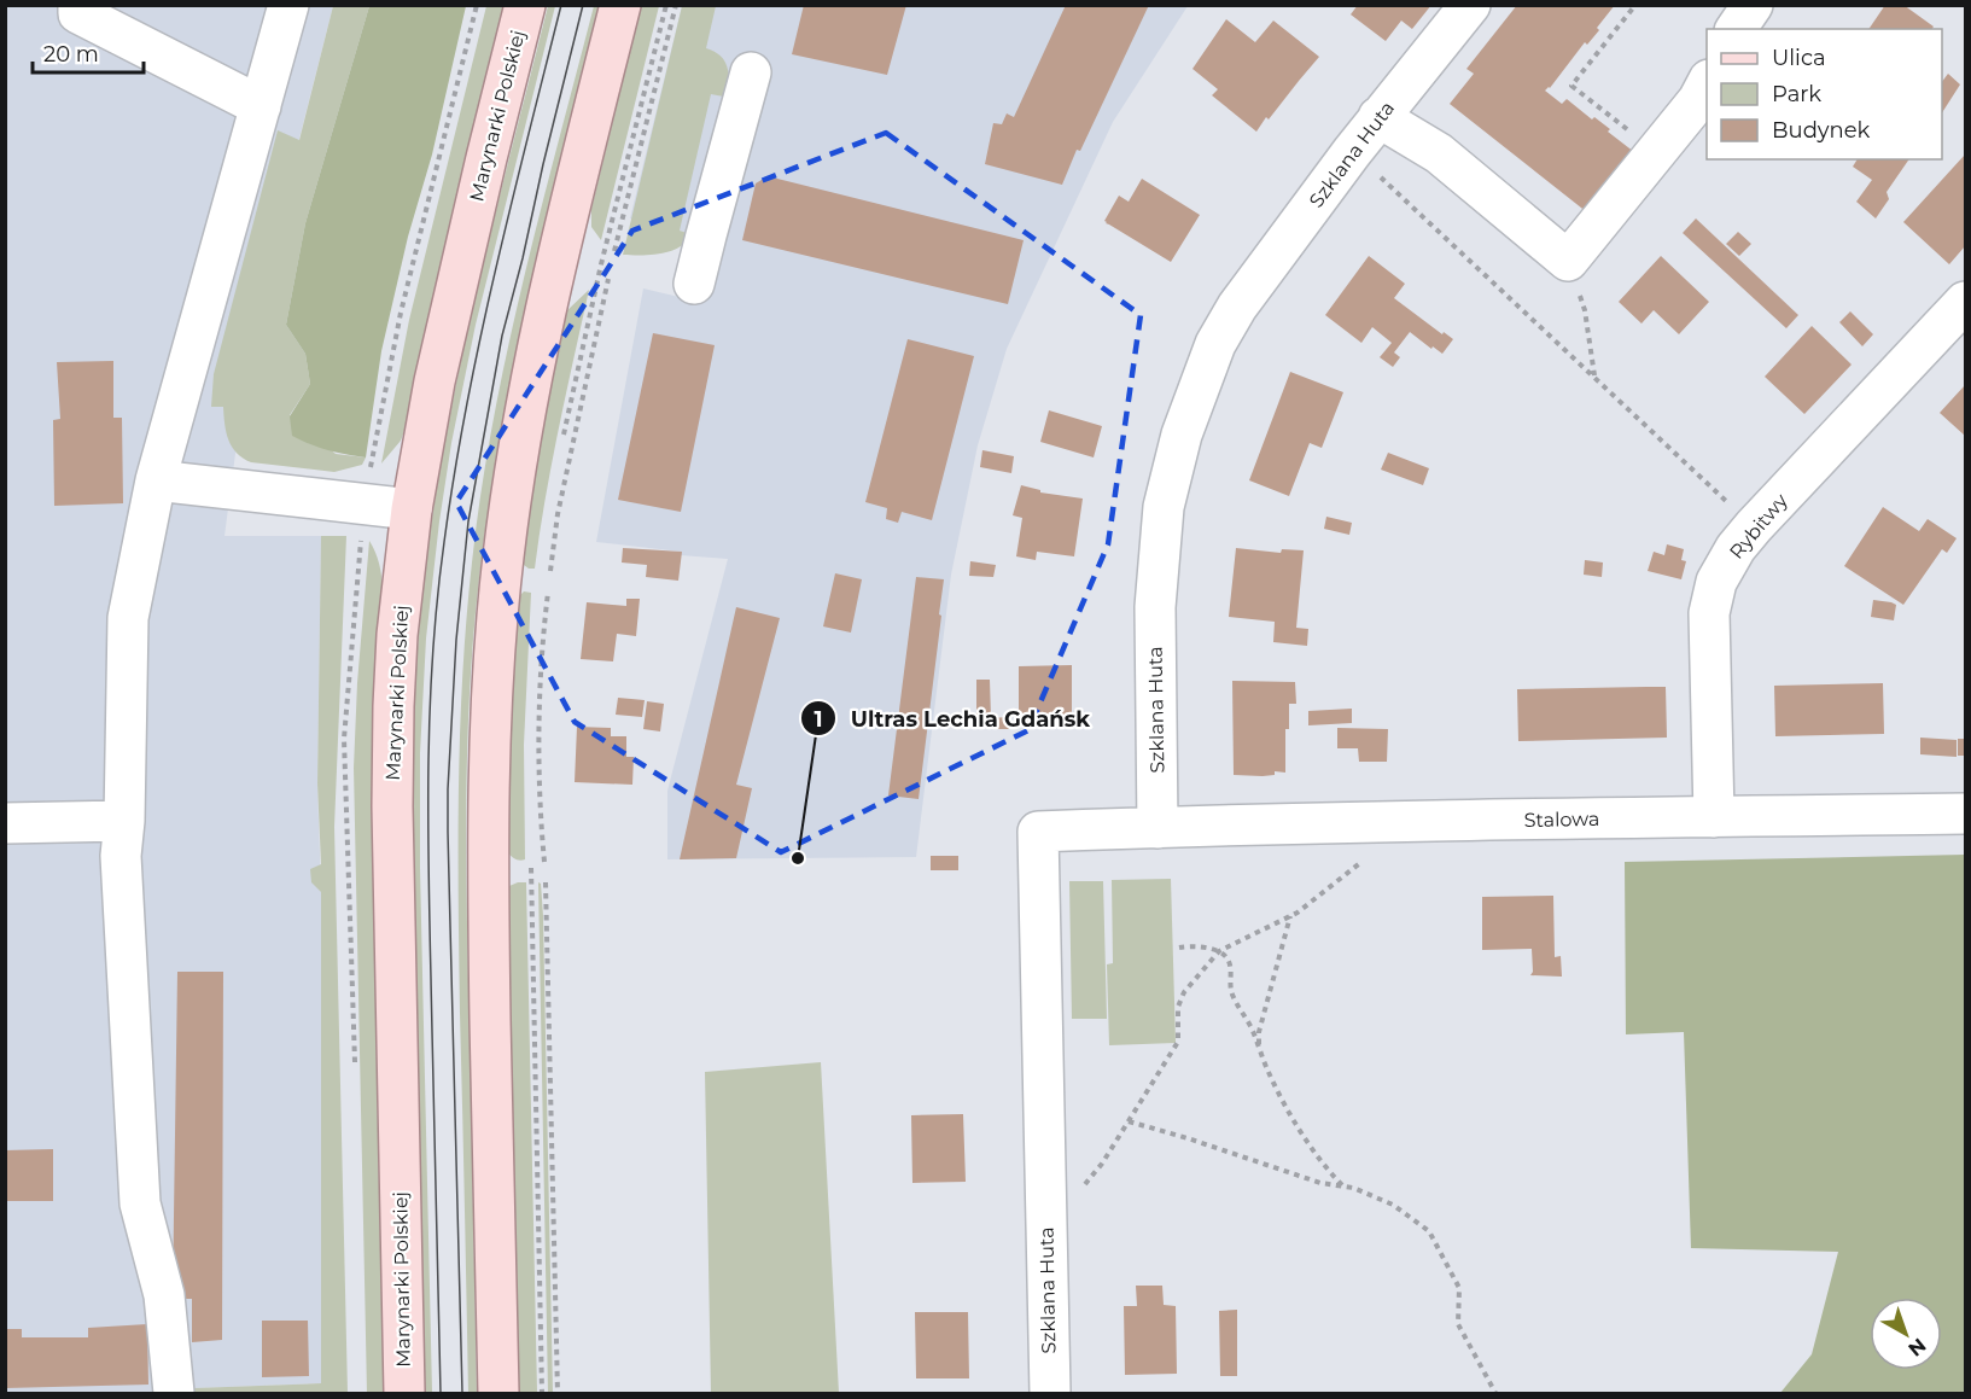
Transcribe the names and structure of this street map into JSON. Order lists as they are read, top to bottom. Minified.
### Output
{"streets":{"main road":["Marynarki Polskiej"],"street":["Szklana Huta","Rybitwy","Stalowa"]},"crossings":[["Szklana Huta","Stalowa"],["Rybitwy","Stalowa"]],"places":["Ultras Lechia Gdańsk"],"legend":["Ulica","Park","Budynek"],"scale_bar":"20 m","north":"bottom right"}
